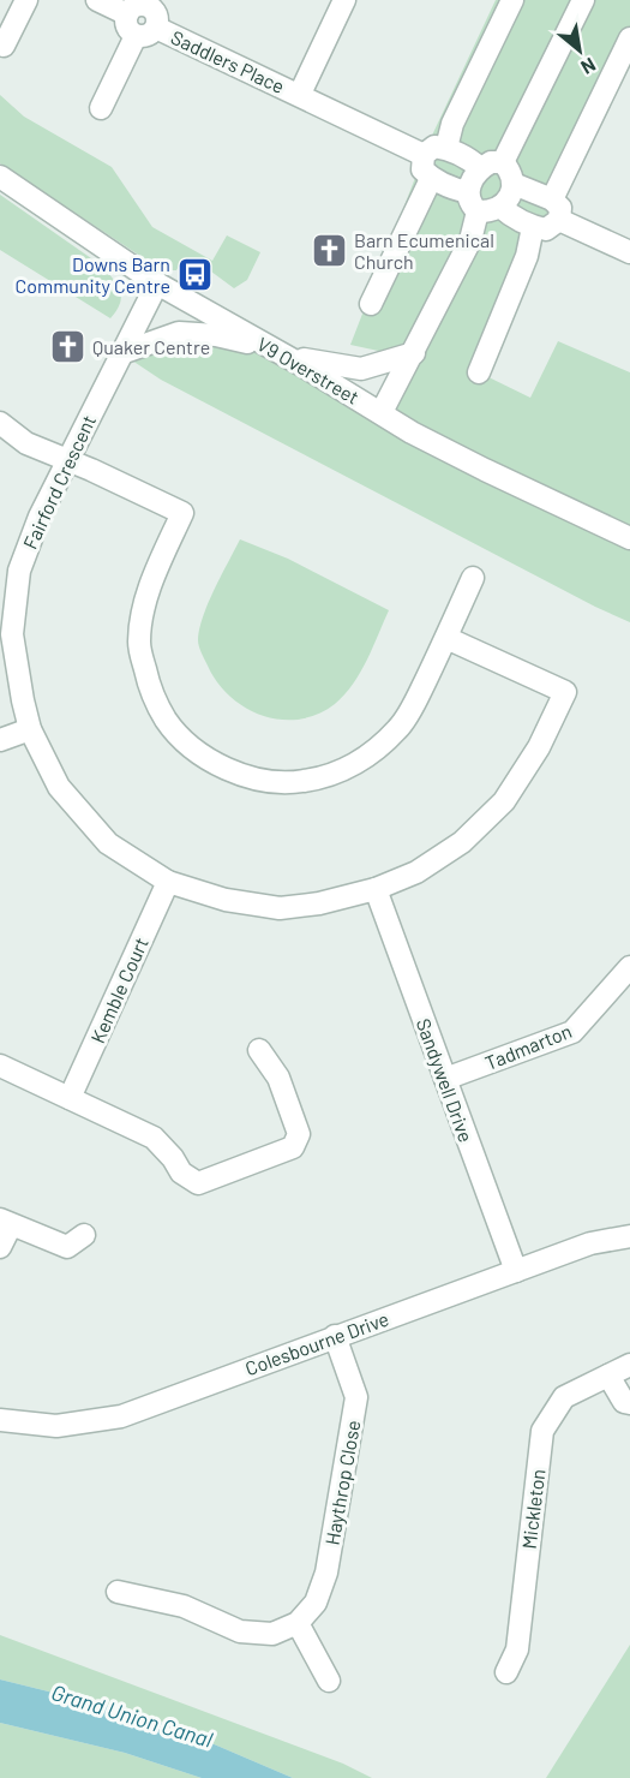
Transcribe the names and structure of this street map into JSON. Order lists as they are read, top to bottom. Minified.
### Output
{"streets":{"street":["Saddlers Place","V9 Overstreet","Fairford Crescent","Kemble Court","Tadmarton","Sandywell Drive","Colesbourne Drive","Haythrop Close","Mickleton"]},"crossings":[["V9 Overstreet","Fairford Crescent"],["Fairford Crescent","Kemble Court"],["Fairford Crescent","Sandywell Drive"],["Tadmarton","Sandywell Drive"],["Sandywell Drive","Colesbourne Drive"],["Colesbourne Drive","Haythrop Close"]],"water":["Grand Union Canal"],"places":{"church":["Barn Ecumenical Church","Quaker Centre"],"bus stop":["Downs Barn Community Centre"]},"north":"bottom right"}
